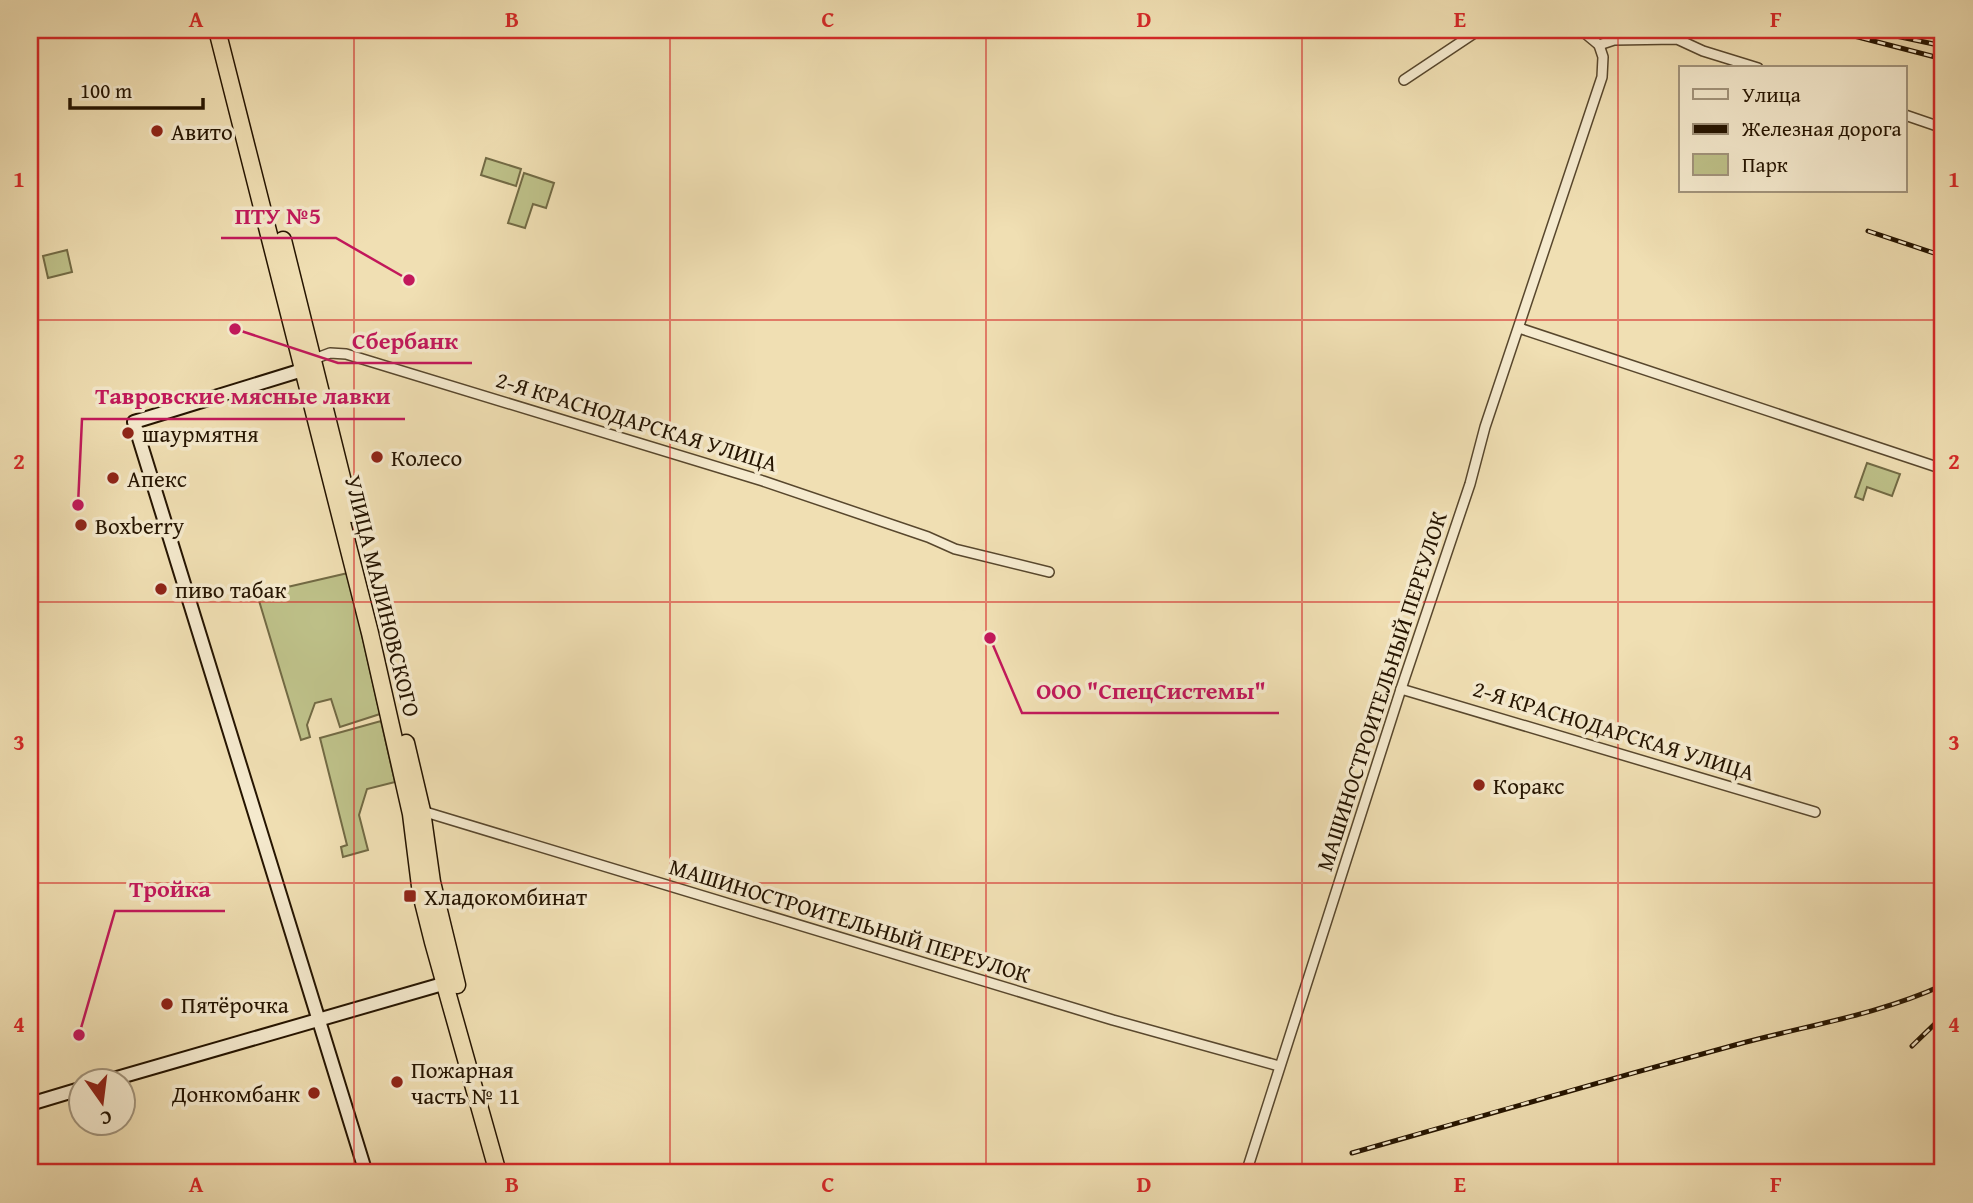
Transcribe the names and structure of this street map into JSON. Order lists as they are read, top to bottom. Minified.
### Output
{"streets":{"highway":["УЛИЦА МАЛИНОВСКОГО"],"street":["2-Я КРАСНОДАРСКАЯ УЛИЦА","МАШИНОСТРОИТЕЛЬНЫЙ ПЕРЕУЛОК"]},"crossings":[["2-Я КРАСНОДАРСКАЯ УЛИЦА","УЛИЦА МАЛИНОВСКОГО"],["2-Я КРАСНОДАРСКАЯ УЛИЦА","МАШИНОСТРОИТЕЛЬНЫЙ ПЕРЕУЛОК"],["УЛИЦА МАЛИНОВСКОГО","МАШИНОСТРОИТЕЛЬНЫЙ ПЕРЕУЛОК"]],"places":{"other":["Авито","ПТУ №5","Сбербанк","шаурмятня","Колесо","Апекс","Тавровские мясные лавки","Boxberry","пиво табак","ООО \"СпецСистемы\"","Коракс","Пятёрочка","Тройка","Пожарная часть № 11","Донкомбанк"],"transit":["Хладокомбинат"]},"legend":["Улица","Железная дорога","Парк"],"scale_bar":"100 m","north":"bottom","grid":{"columns":["A","B","C","D","E","F"],"rows":["1","2","3","4"]}}
